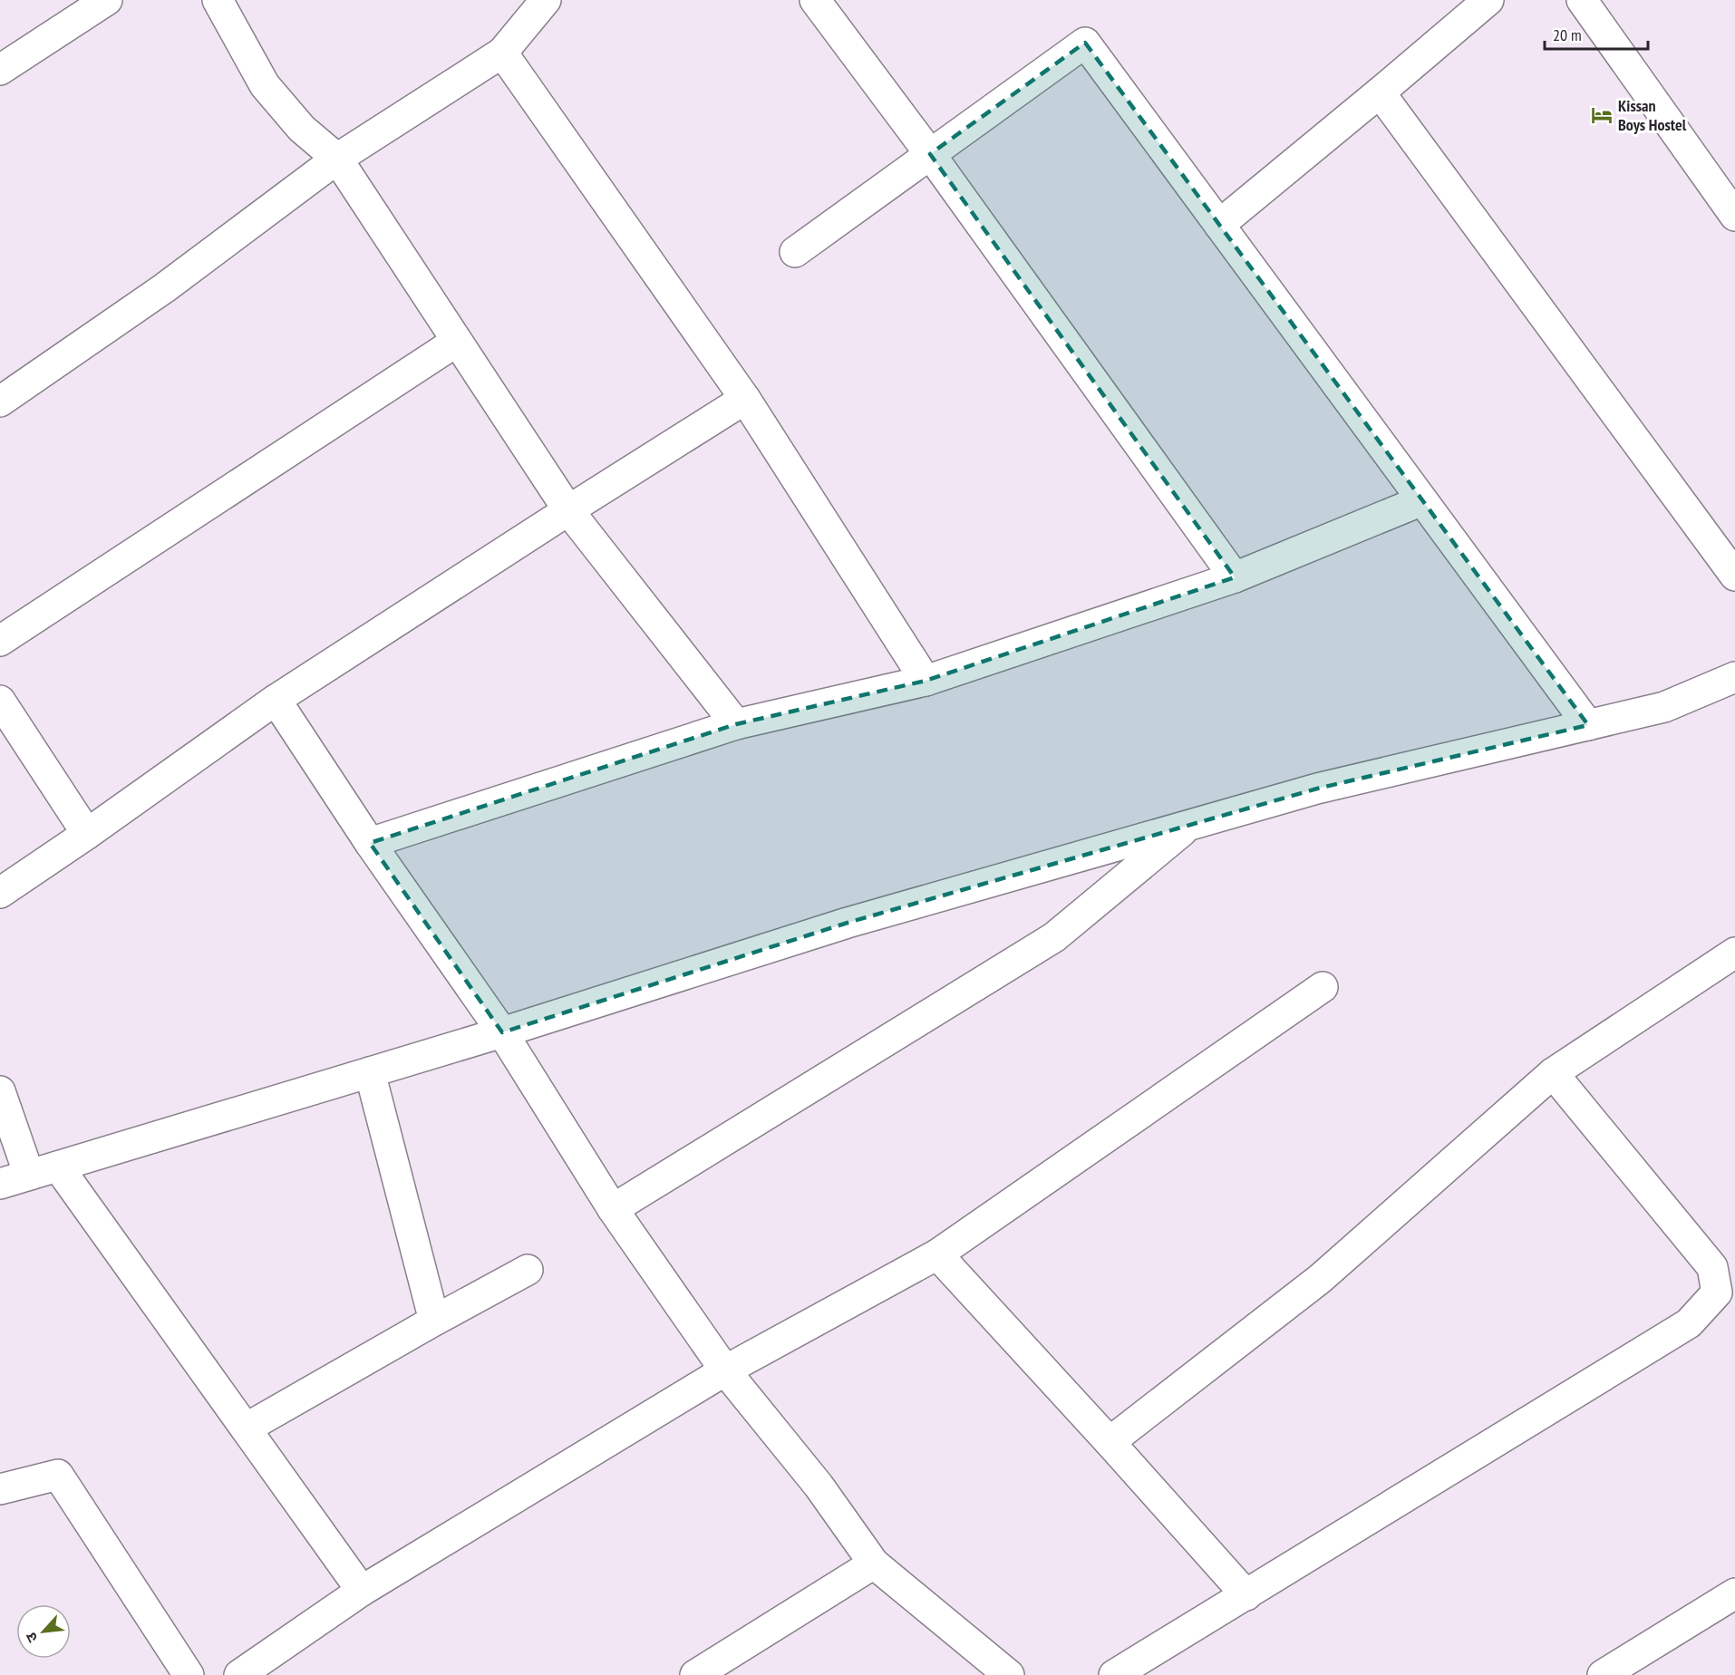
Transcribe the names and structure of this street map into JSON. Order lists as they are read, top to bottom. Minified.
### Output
{"places":{"hotel":["Kissan Boys Hostel"]},"scale_bar":"20 m","north":"bottom left"}
